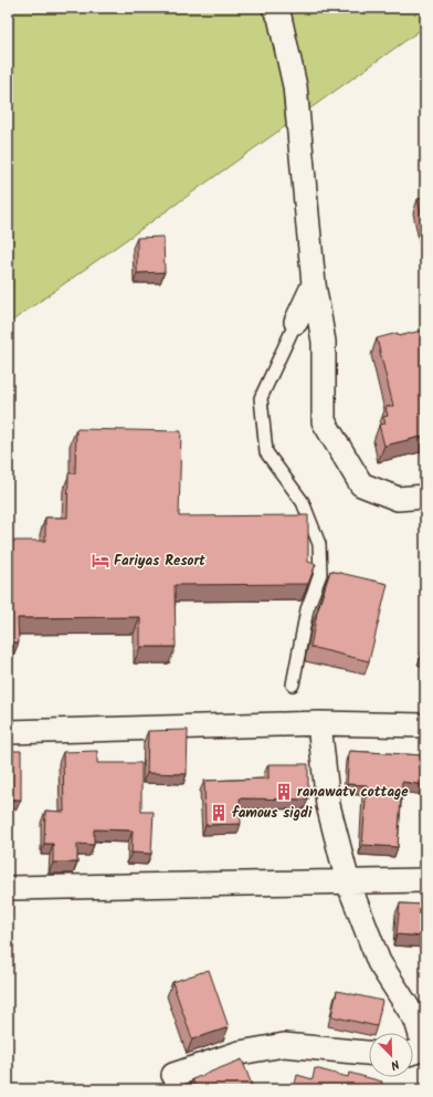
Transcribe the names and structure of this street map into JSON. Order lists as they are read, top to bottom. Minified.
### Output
{"places":{"hotel":["Fariyas Resort"],"building":["ranawatv cottage","famous sigdi"]},"north":"bottom right"}
